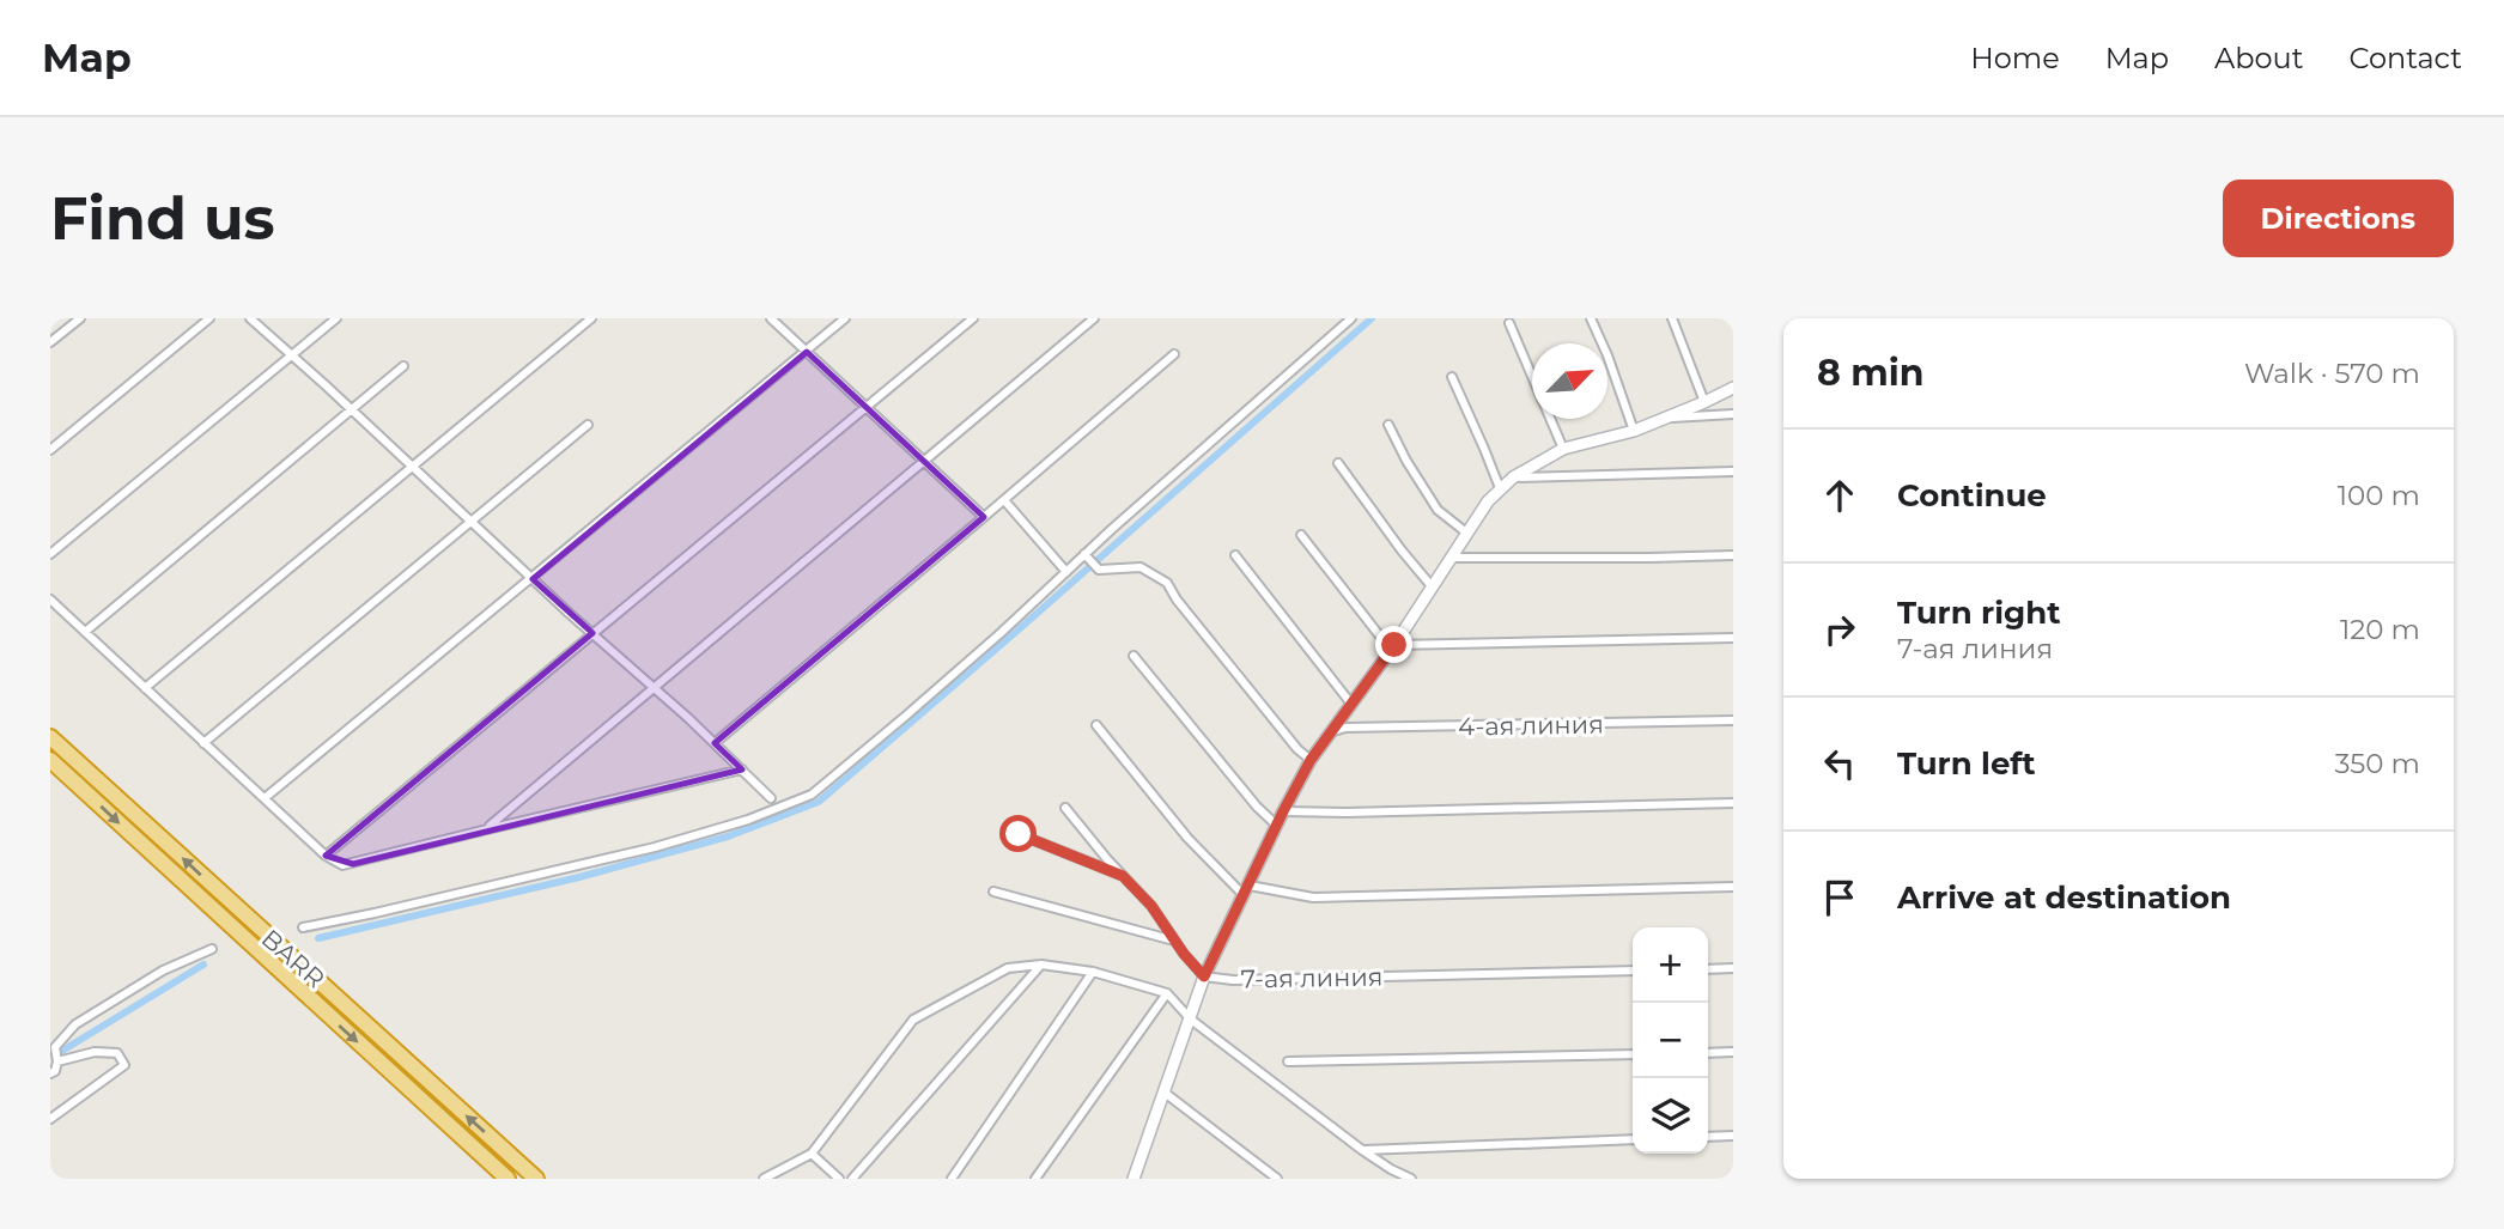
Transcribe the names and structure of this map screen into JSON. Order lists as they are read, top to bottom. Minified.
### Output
{"streets":{"highway":["BARR"],"street":["4-ая линия","7-ая линия"]},"north":"top right","page":{"header":"Map","nav":["Home","Map","About","Contact"],"buttons":"Directions","title":"Find us","heading":["8 min","Walk · 570 m"],"list":[["Continue","100 m"],["Turn right","7-ая линия","120 m"],["Turn left","350 m"],"Arrive at destination"],"map_buttons":["+","−"]}}
